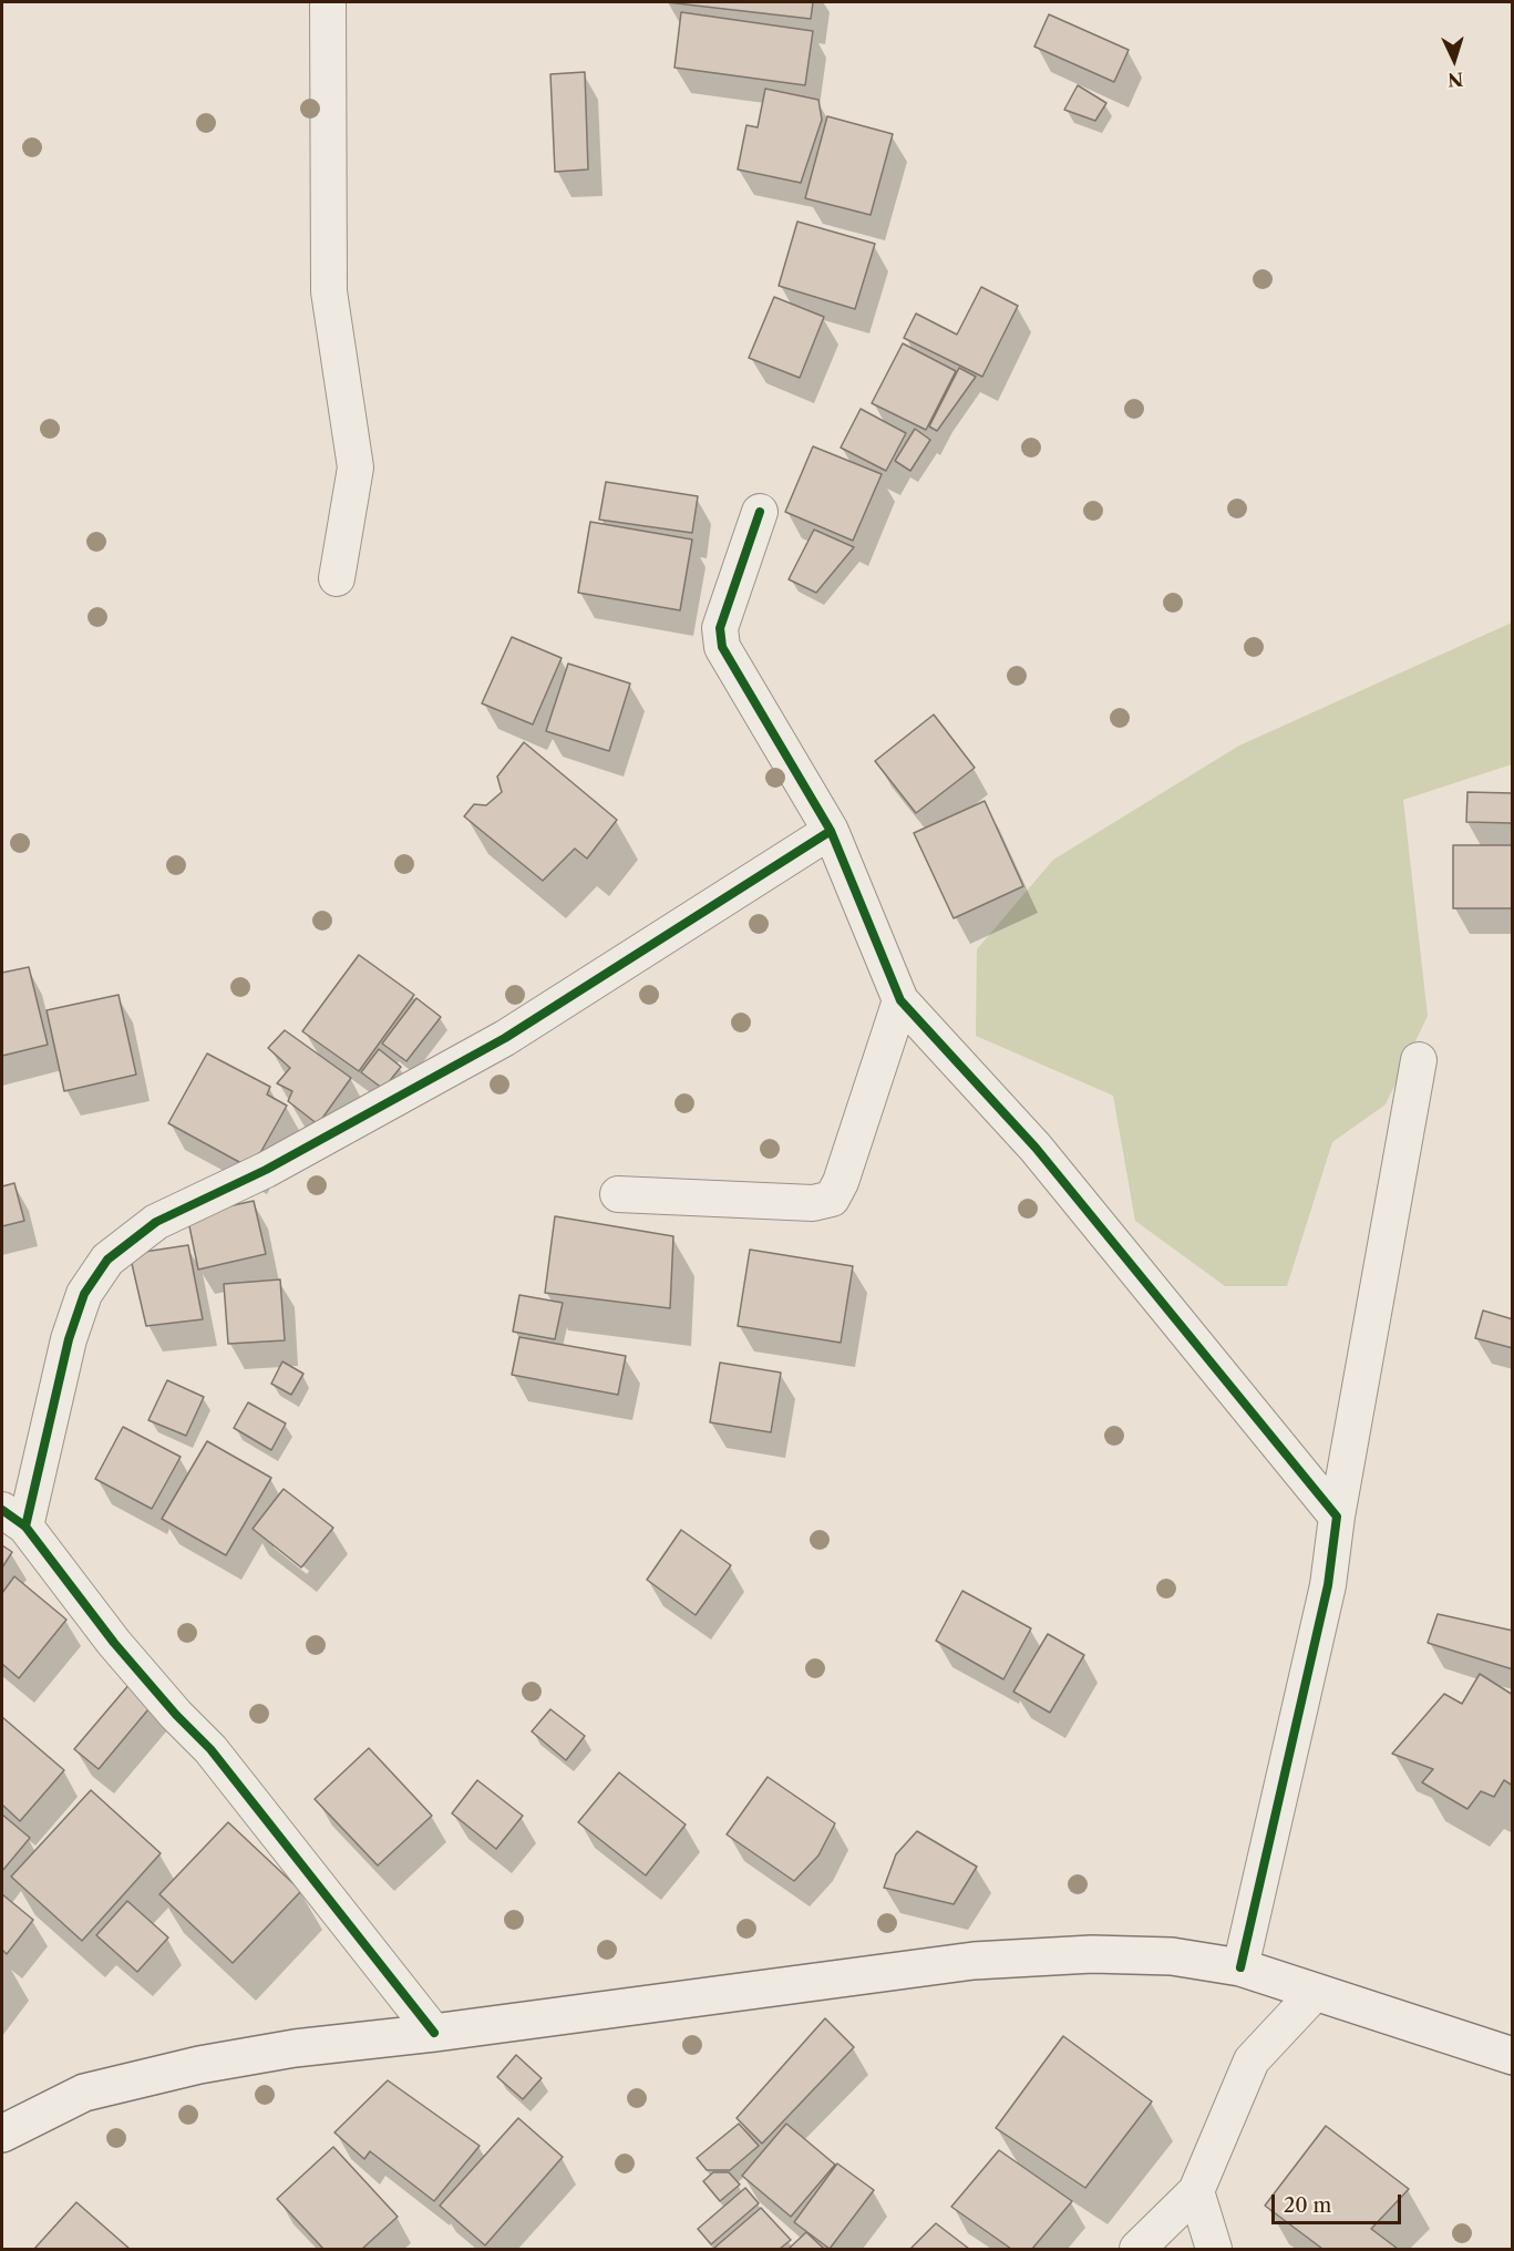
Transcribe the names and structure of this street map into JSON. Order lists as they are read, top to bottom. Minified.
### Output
{"scale_bar":"20 m","north":"bottom"}
